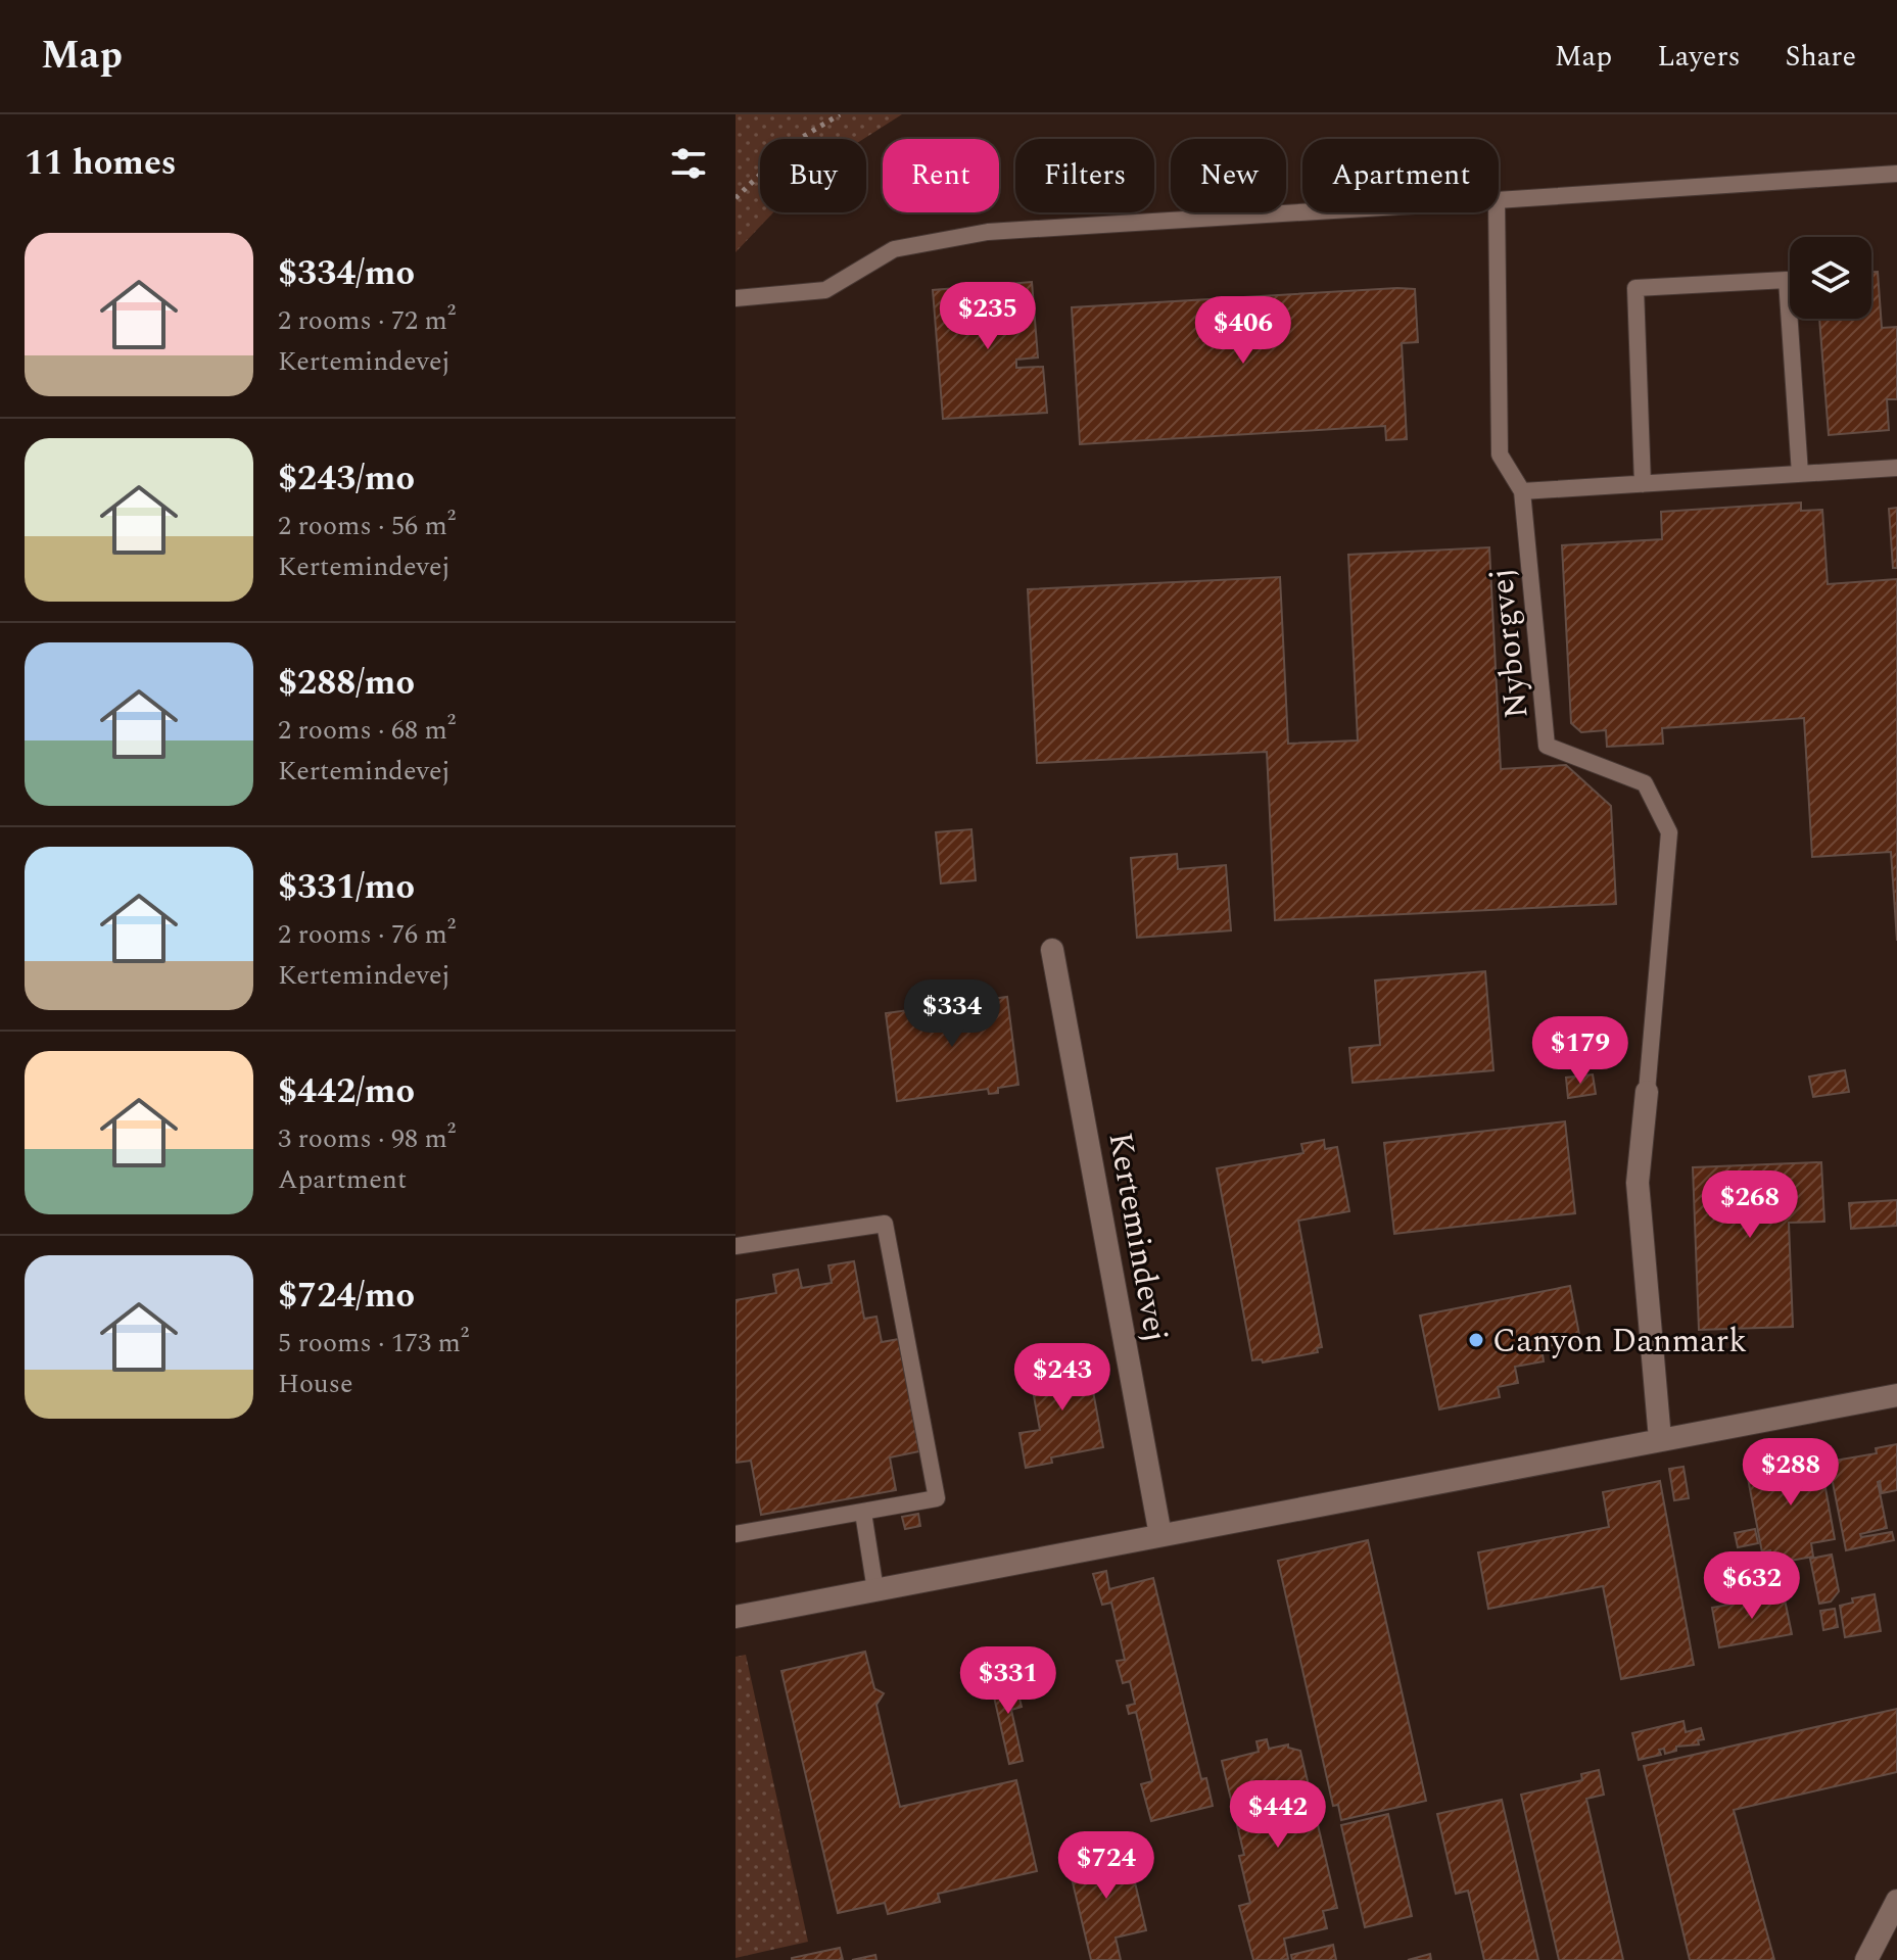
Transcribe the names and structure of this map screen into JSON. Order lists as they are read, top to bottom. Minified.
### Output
{"streets":{"street":["Kertemindevej"],"lane":["Nyborgvej"]},"places":["Canyon Danmark"],"page":{"header":"Map","nav":["Map","Layers","Share"],"heading":"11 homes","chip":["Buy","Rent","Filters","New","Apartment"],"list":[{"name":"$334/mo","note":"2 rooms · 72 m² · Kertemindevej"},{"name":"$243/mo","note":"2 rooms · 56 m² · Kertemindevej"},{"name":"$288/mo","note":"2 rooms · 68 m² · Kertemindevej"},{"name":"$331/mo","note":"2 rooms · 76 m² · Kertemindevej"},{"name":"$442/mo","note":"3 rooms · 98 m² · Apartment"},{"name":"$724/mo","note":"5 rooms · 173 m² · House"}],"price":["$235","$406","$334","$179","$268","$243","$288","$632","$331","$442","$724"]}}
